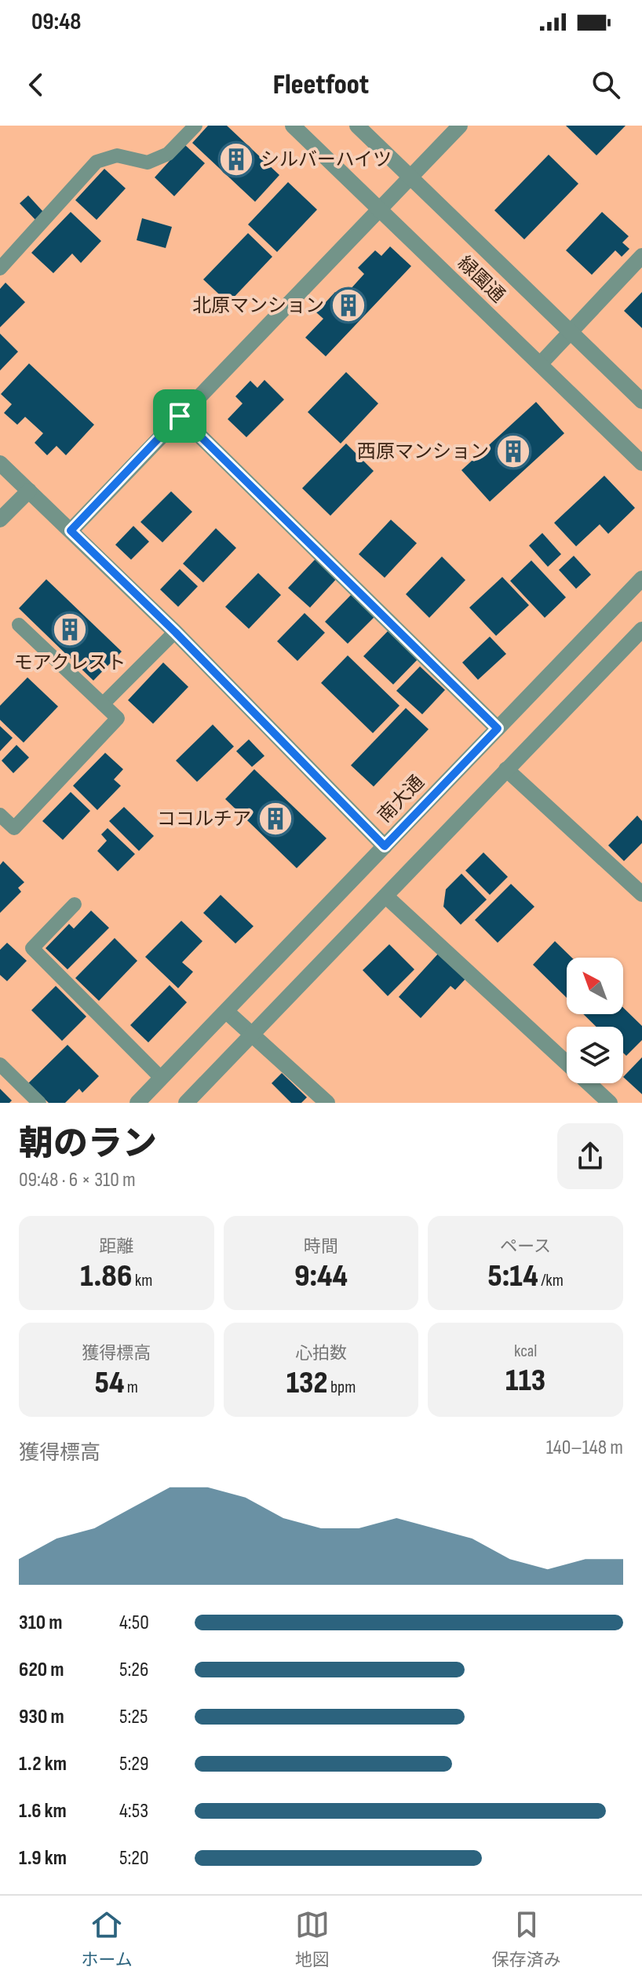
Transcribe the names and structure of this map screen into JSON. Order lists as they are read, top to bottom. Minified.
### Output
{"streets":{"street":["緑園通","南大通"]},"places":{"building":["シルバーハイツ","北原マンション","西原マンション","モアクレスト","ココルチア"]},"north":"top left","page":{"status":"09:48","header":"Fleetfoot","heading":["朝のラン","09:48 · 6 × 310 m"],"stats":[["距離","1.86 km"],["時間","9:44"],["ペース","5:14 /km"],["獲得標高","54 m"],["心拍数","132 bpm"],["kcal","113"]],"chart":["獲得標高","140–148 m"],"list":[{"name":"310 m","note":"4:50"},{"name":"620 m","note":"5:26"},{"name":"930 m","note":"5:25"},{"name":"1.2 km","note":"5:29"},{"name":"1.6 km","note":"4:53"},{"name":"1.9 km","note":"5:20"}],"tabs":["ホーム","地図","保存済み"]}}
